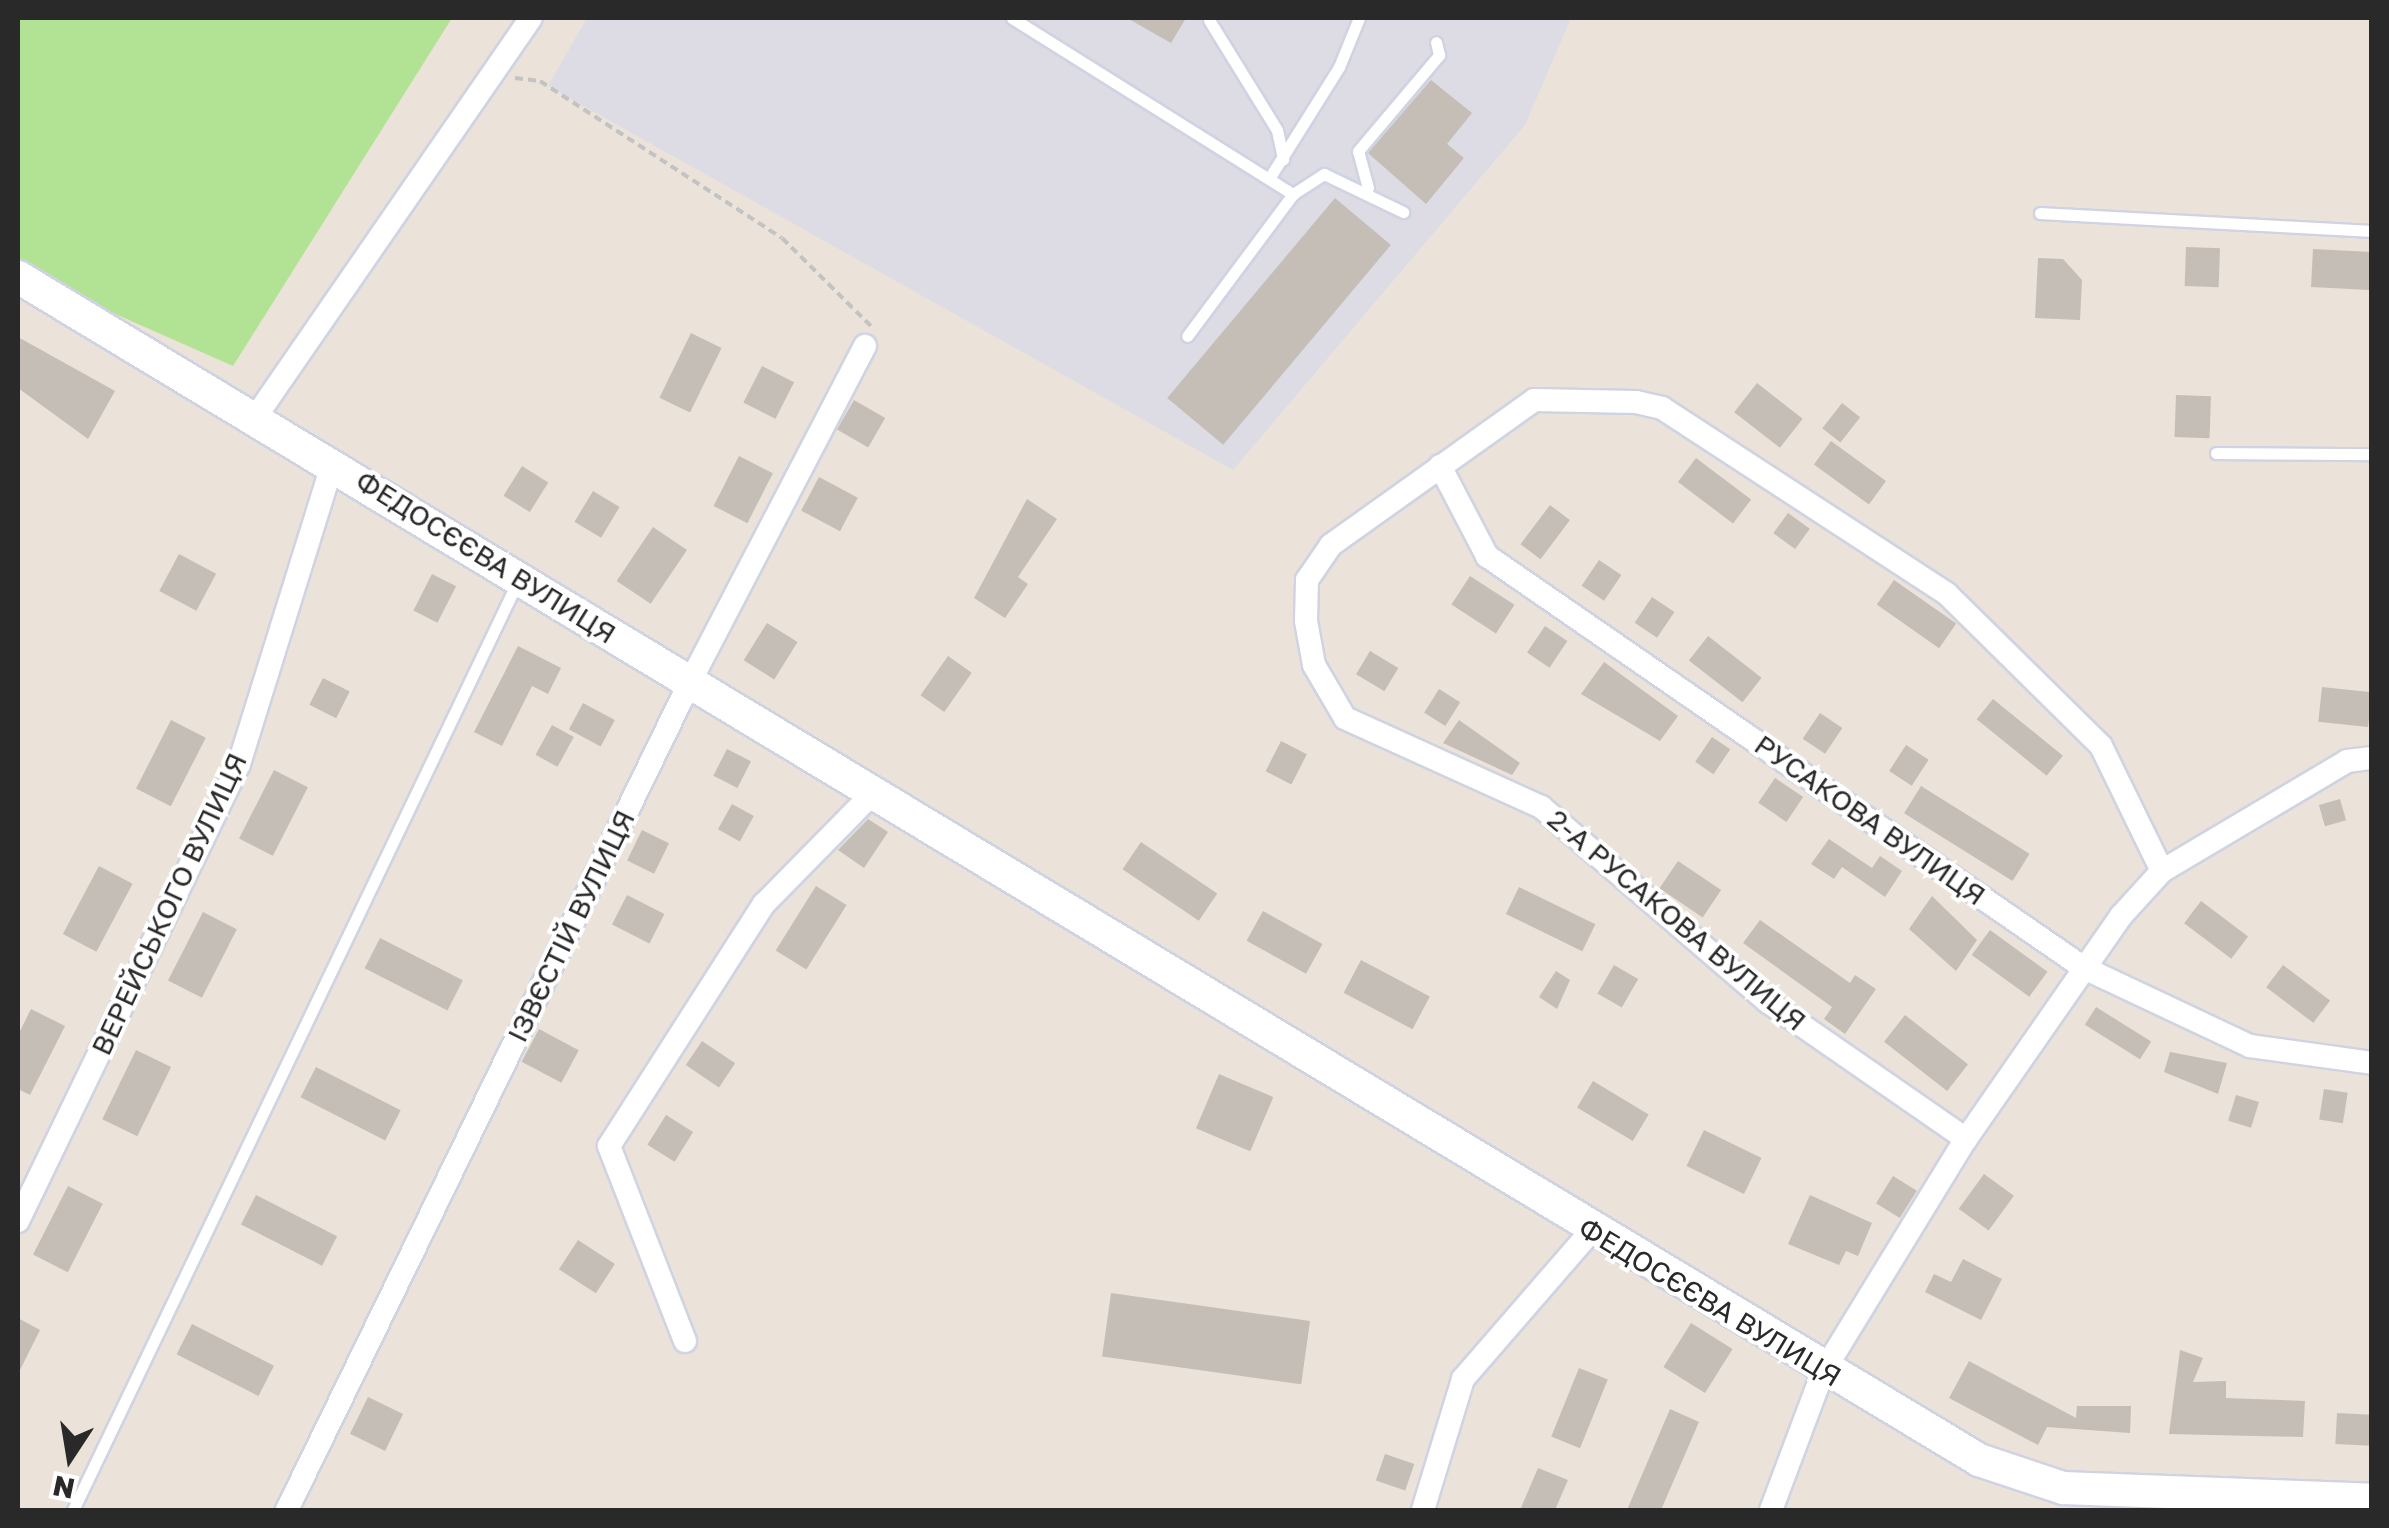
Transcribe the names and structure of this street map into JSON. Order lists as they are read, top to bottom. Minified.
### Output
{"streets":{"main road":["ФЕДОСЄЄВА ВУЛИЦЯ"],"street":["РУСАКОВА ВУЛИЦЯ","ВЕРЕЙСЬКОГО ВУЛИЦЯ","2-А РУСАКОВА ВУЛИЦЯ","ІЗВЄСТІЙ ВУЛИЦЯ"]},"crossings":[["ФЕДОСЄЄВА ВУЛИЦЯ","ВЕРЕЙСЬКОГО ВУЛИЦЯ"],["ФЕДОСЄЄВА ВУЛИЦЯ","ІЗВЄСТІЙ ВУЛИЦЯ"],["РУСАКОВА ВУЛИЦЯ","2-А РУСАКОВА ВУЛИЦЯ"]],"north":"bottom"}
